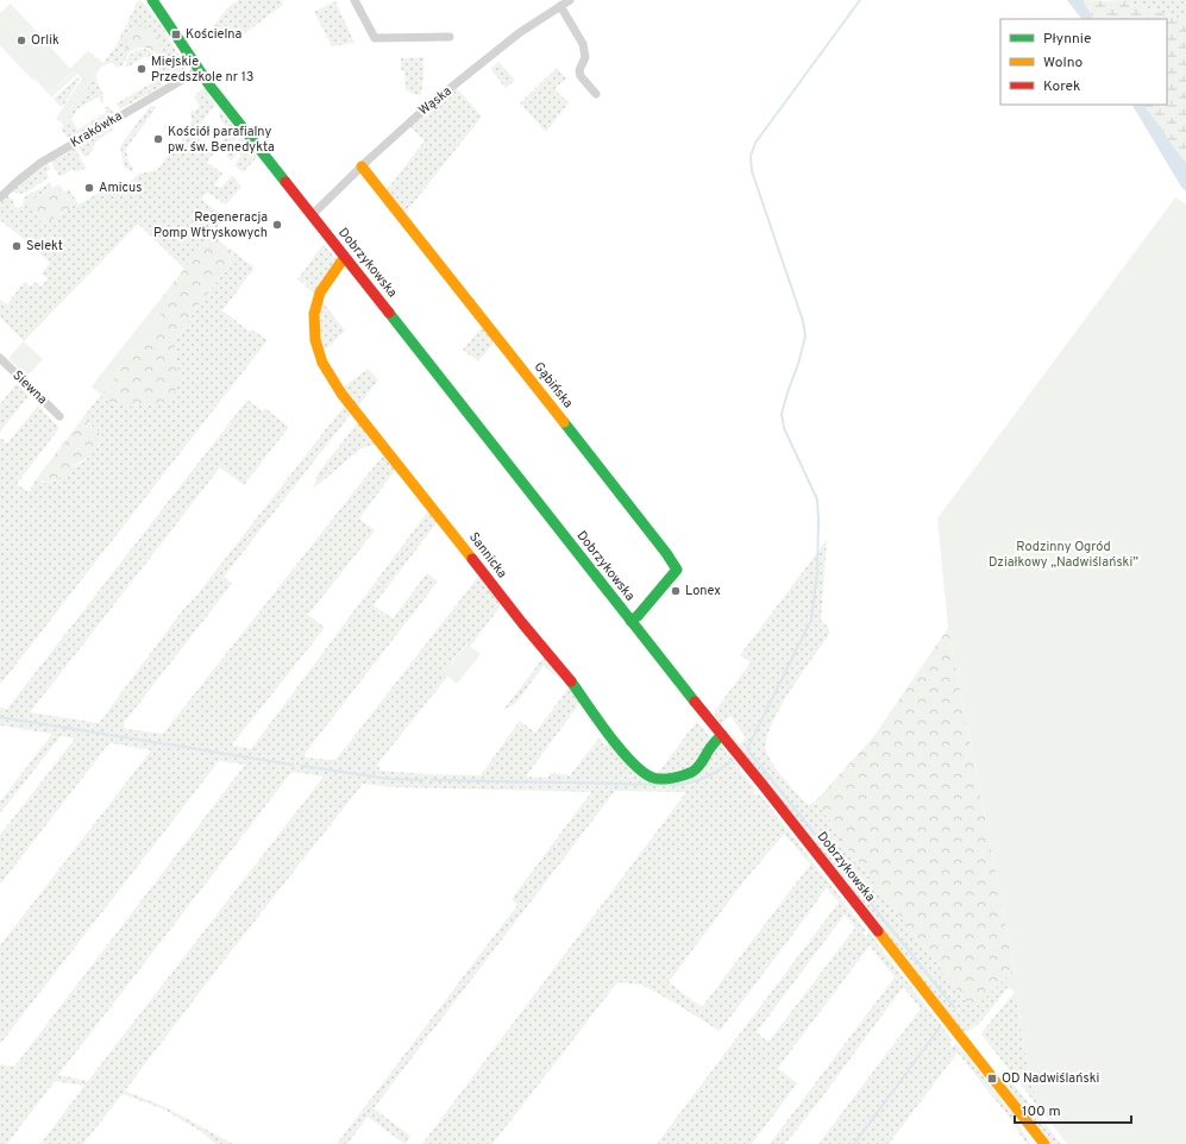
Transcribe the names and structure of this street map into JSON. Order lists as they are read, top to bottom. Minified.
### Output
{"streets":{"main road":["Dobrzykowska","Gąbińska","Sannicka"],"street":["Wąska","Krakówka","Siewna"]},"crossings":[["Wąska","Dobrzykowska"],["Wąska","Gąbińska"],["Krakówka","Dobrzykowska"],["Dobrzykowska","Gąbińska"],["Dobrzykowska","Sannicka"]],"parks":["Rodzinny Ogród Działkowy „Nadwiślański”"],"places":{"transit":["Kościelna","OD Nadwiślański"],"other":["Orlik","Miejskie Przedszkole nr 13","Kościół parafialny pw. św. Benedykta","Amicus","Regeneracja Pomp Wtryskowych","Selekt","Lonex"]},"legend":["Płynnie","Wolno","Korek"],"scale_bar":"100 m"}
